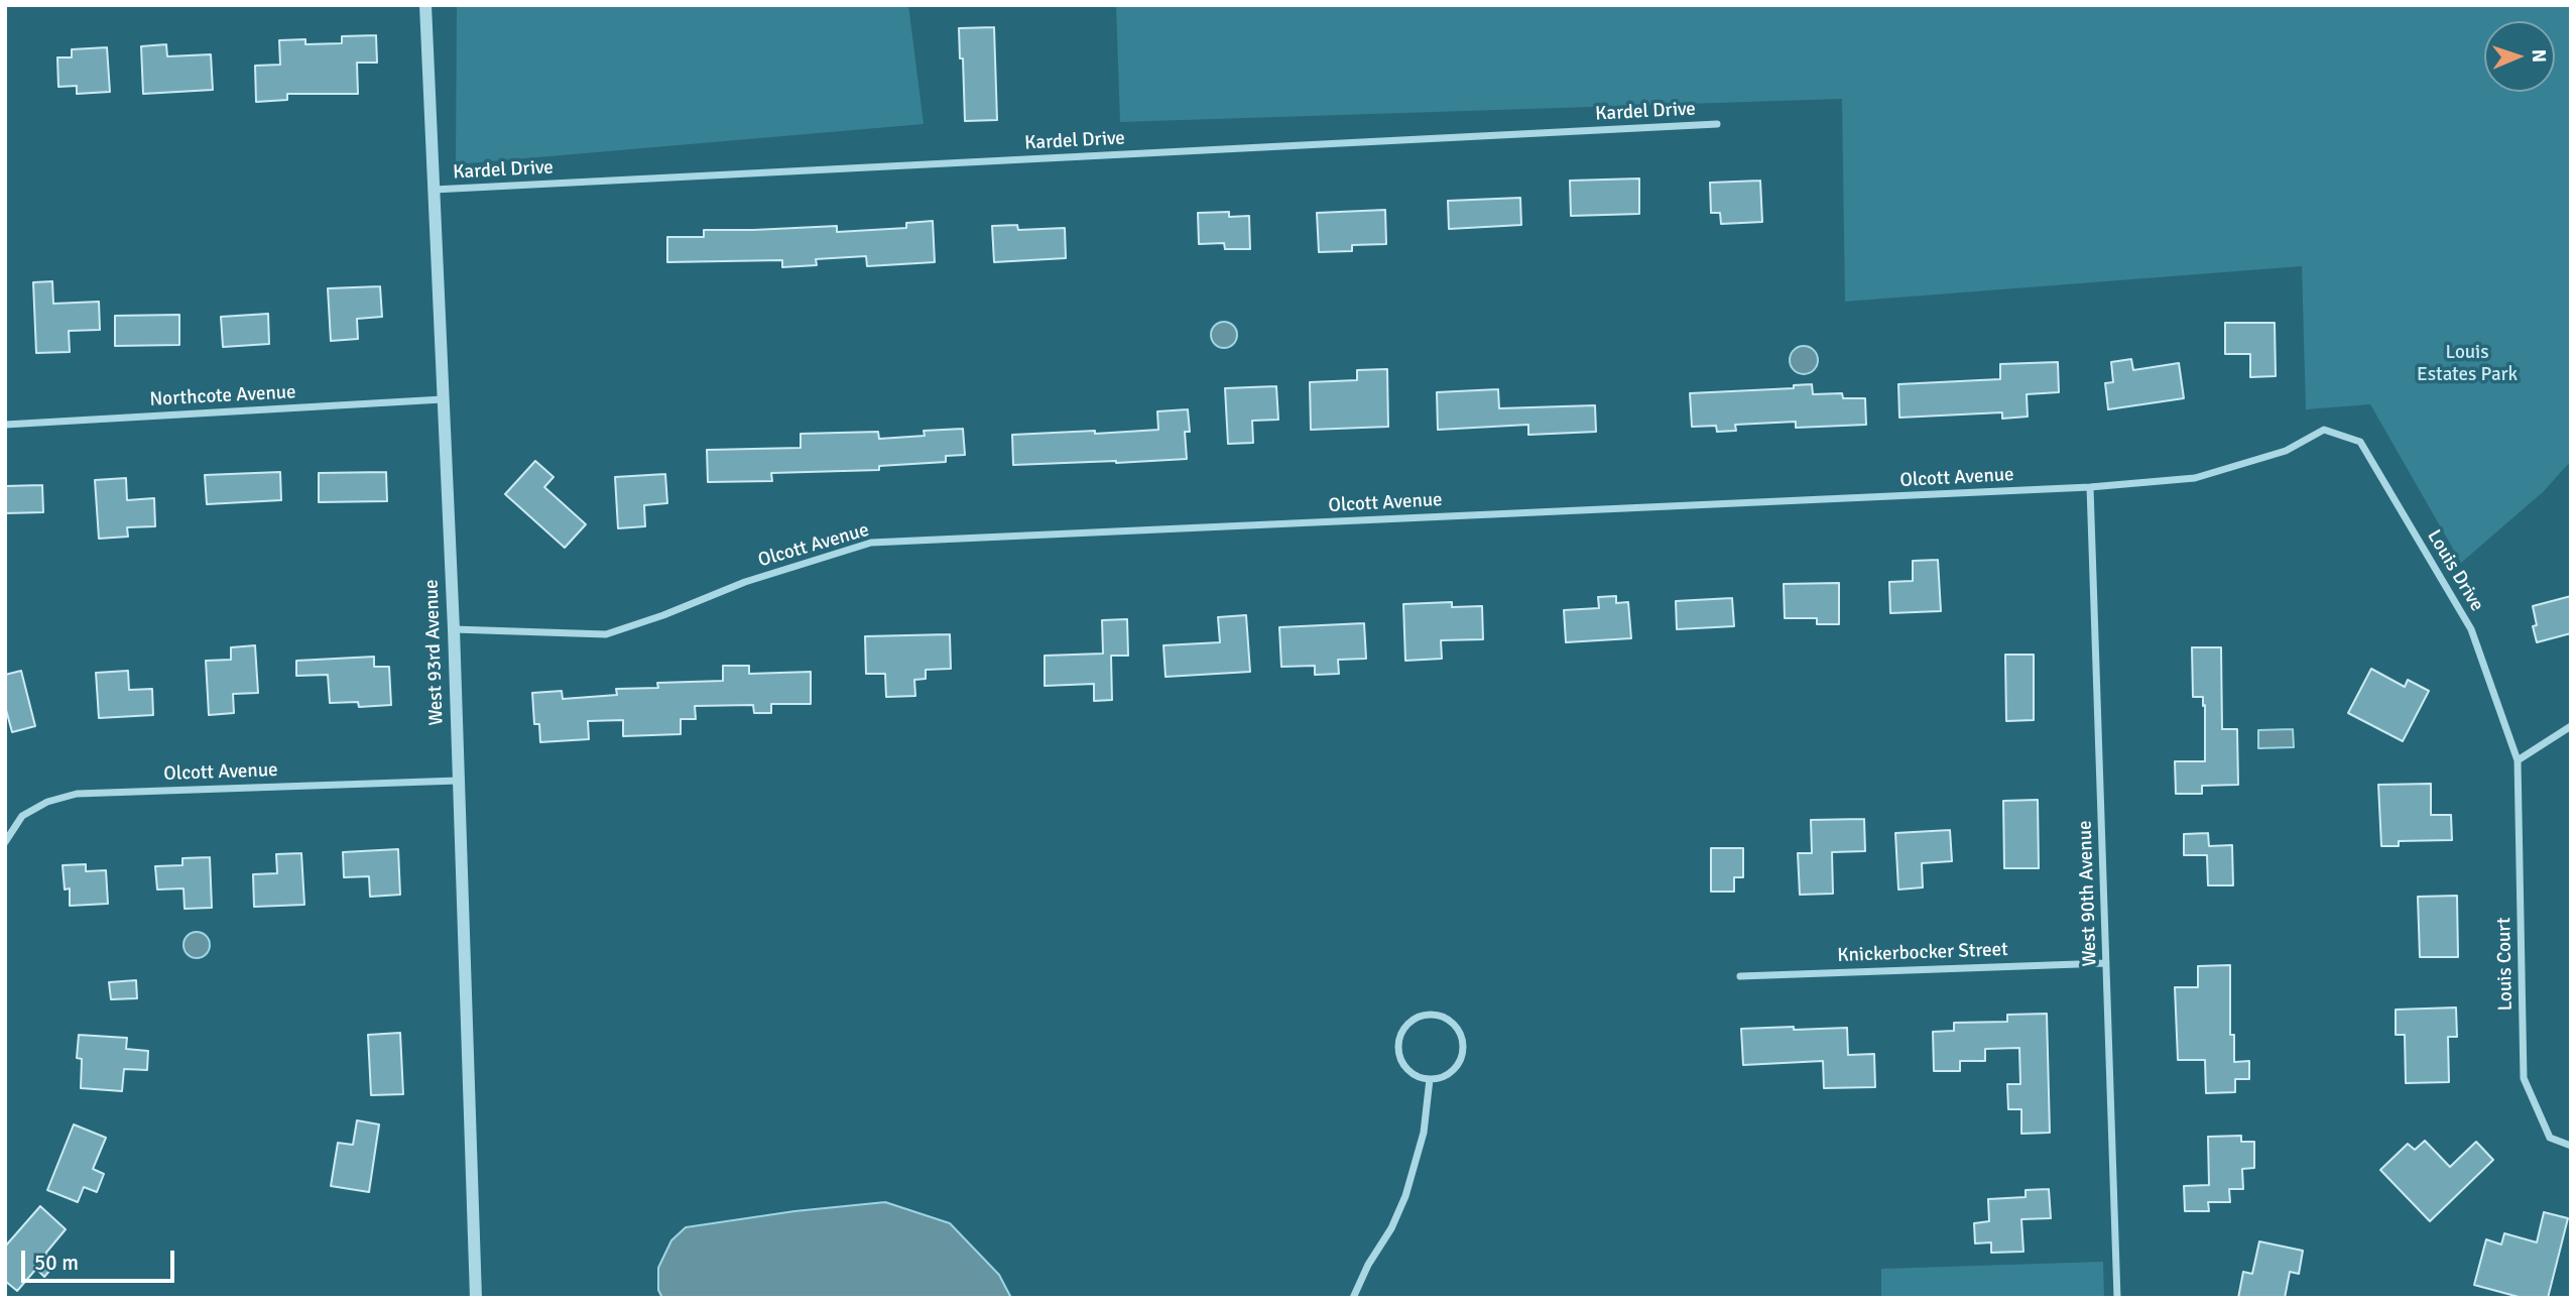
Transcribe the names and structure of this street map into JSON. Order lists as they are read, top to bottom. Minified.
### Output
{"streets":{"street":["Kardel Drive","Northcote Avenue","Olcott Avenue","Louis Drive","West 93rd Avenue","West 90th Avenue","Knickerbocker Street","Louis Court"]},"crossings":[["Kardel Drive","West 93rd Avenue"],["Northcote Avenue","West 93rd Avenue"],["Olcott Avenue","Louis Drive"],["Olcott Avenue","West 93rd Avenue"],["Olcott Avenue","West 90th Avenue"],["Louis Drive","Louis Court"],["West 90th Avenue","Knickerbocker Street"]],"parks":["Louis Estates Park"],"scale_bar":"50 m","north":"right"}
